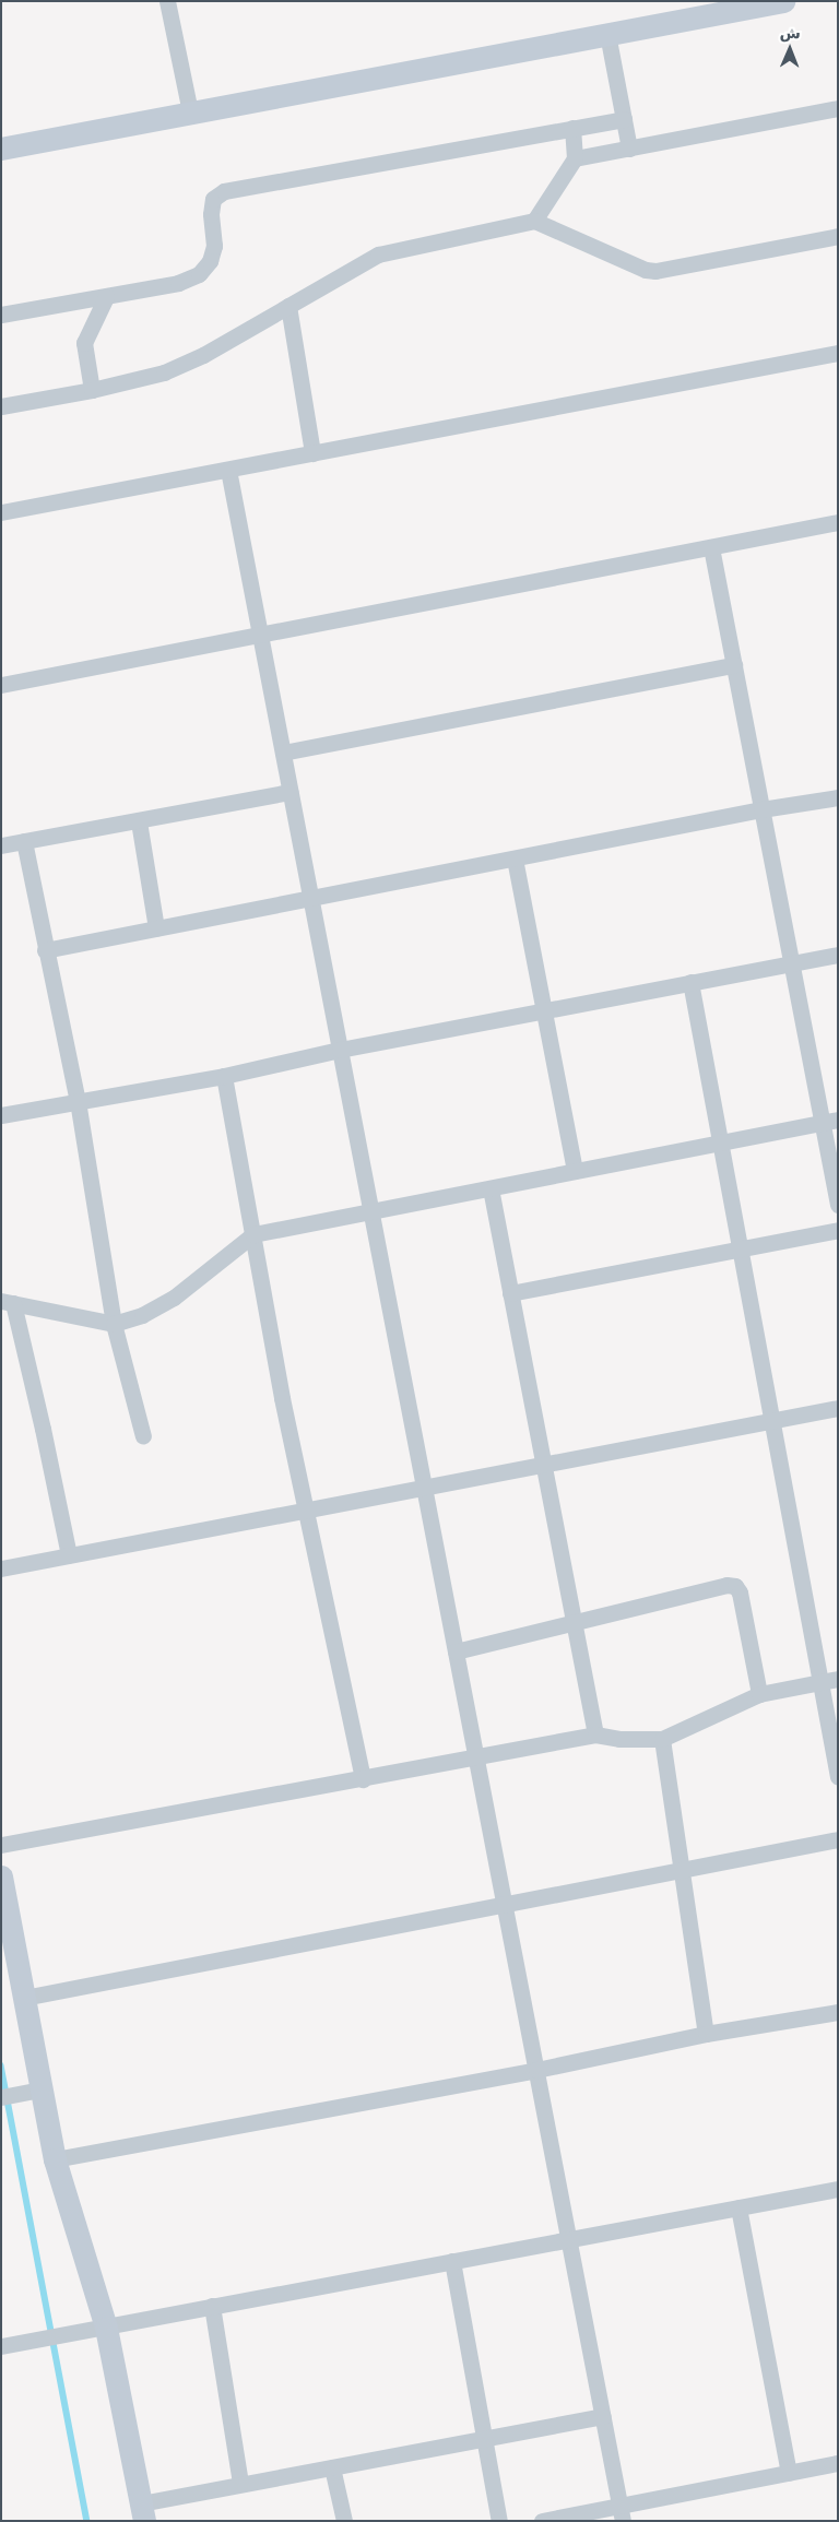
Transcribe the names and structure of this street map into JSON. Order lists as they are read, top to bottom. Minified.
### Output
{"north":"top"}
